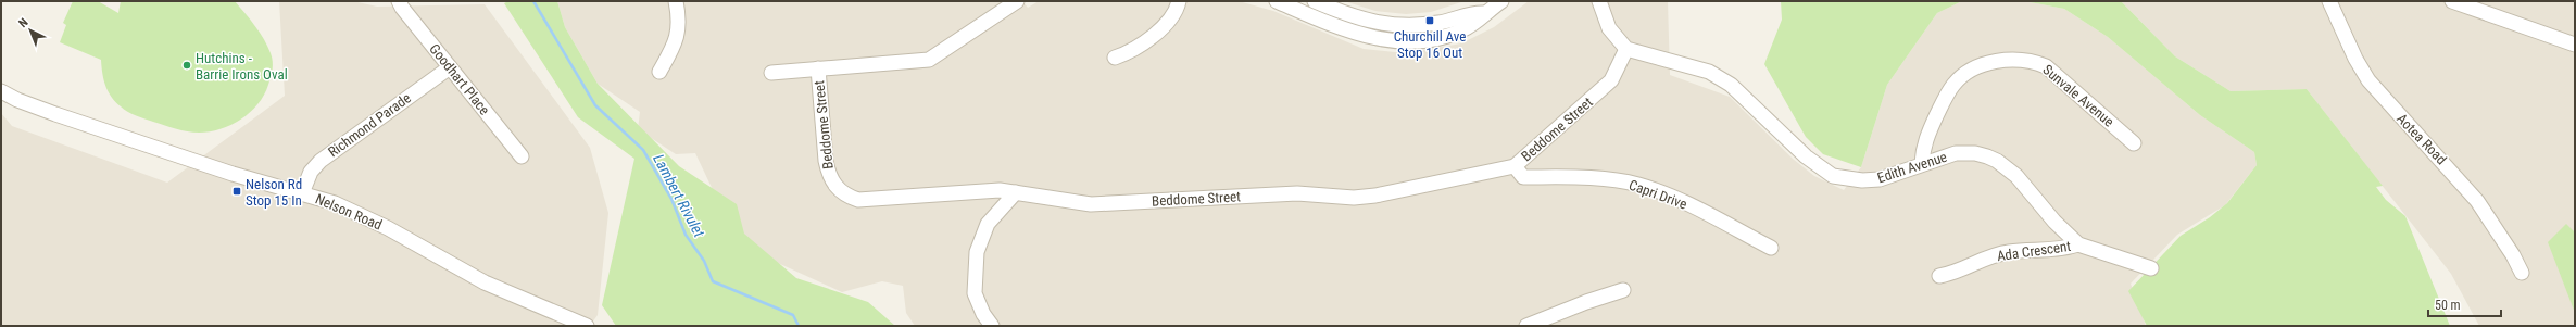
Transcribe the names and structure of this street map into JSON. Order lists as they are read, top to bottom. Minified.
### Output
{"streets":{"street":["Goodhart Place","Sunvale Avenue","Richmond Parade","Beddome Street","Aotea Road","Edith Avenue","Capri Drive","Nelson Road","Ada Crescent"]},"crossings":[["Goodhart Place","Richmond Parade"],["Sunvale Avenue","Edith Avenue"],["Richmond Parade","Nelson Road"],["Beddome Street","Edith Avenue"],["Beddome Street","Capri Drive"],["Edith Avenue","Ada Crescent"]],"water":["Lambert Rivulet"],"places":{"transit":["Churchill Ave Stop 16 Out","Nelson Rd Stop 15 In"],"other":["Hutchins - Barrie Irons Oval"]},"scale_bar":"50 m","north":"top left"}
